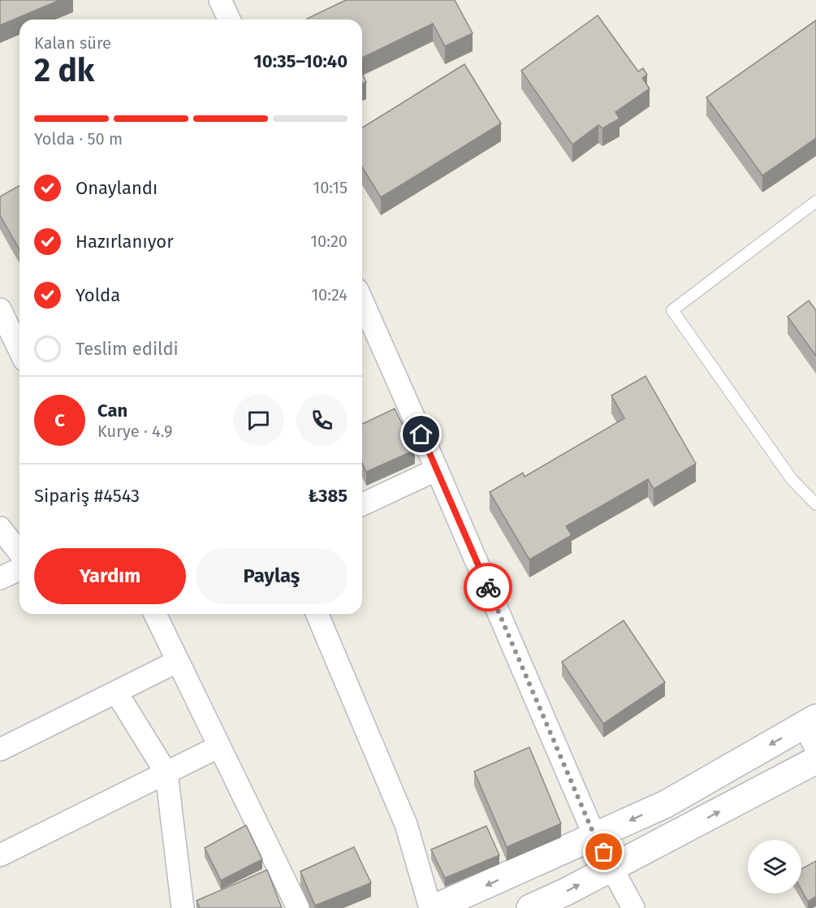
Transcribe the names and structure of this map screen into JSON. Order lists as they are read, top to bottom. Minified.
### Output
{"page":{"heading":["2 dk","Kalan süre","10:35–10:40"],"panel":["Can","Kurye · 4.9","Sipariş #4543","₺385"],"bar":"Yolda · 50 m","list":[["Onaylandı","10:15"],["Hazırlanıyor","10:20"],["Yolda","10:24"],"Teslim edildi"],"round":"C","buttons":["Yardım","Paylaş"]}}
